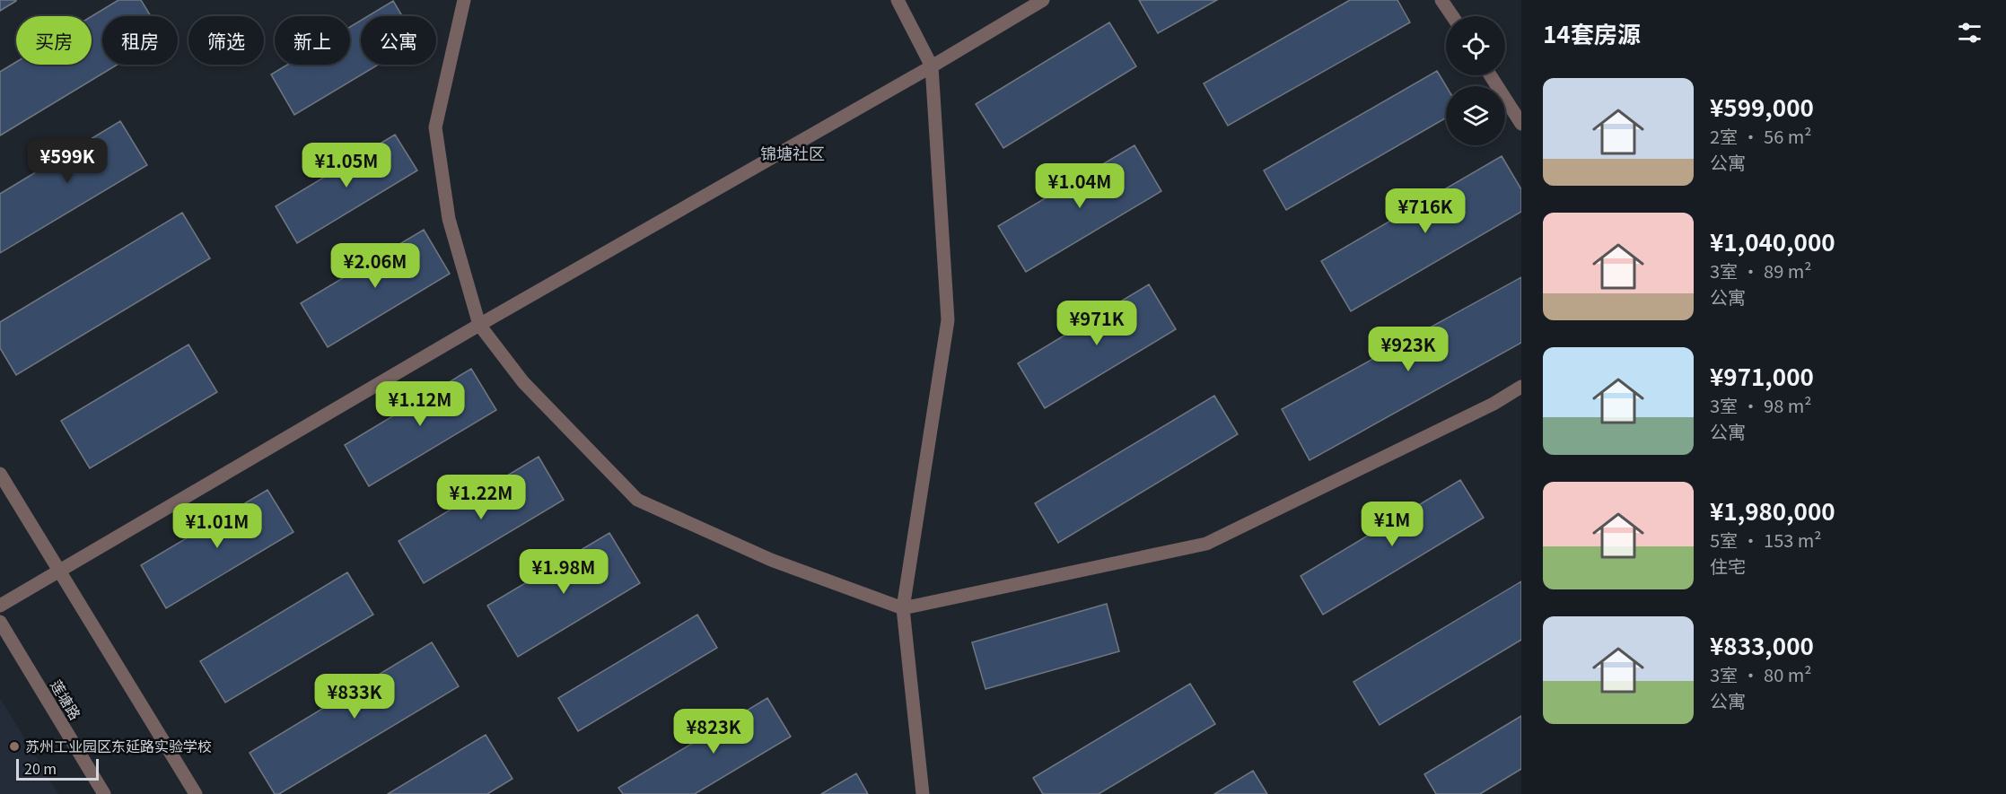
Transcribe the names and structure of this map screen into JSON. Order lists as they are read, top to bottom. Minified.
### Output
{"streets":{"street":["莲塘路"]},"districts":["锦塘社区"],"places":["苏州工业园区东延路实验学校"],"scale_bar":"20 m","page":{"heading":"14套房源","chip":["买房","租房","筛选","新上","公寓"],"list":[{"name":"¥599,000","note":"2室 · 56 m² · 公寓"},{"name":"¥1,040,000","note":"3室 · 89 m² · 公寓"},{"name":"¥971,000","note":"3室 · 98 m² · 公寓"},{"name":"¥1,980,000","note":"5室 · 153 m² · 住宅"},{"name":"¥833,000","note":"3室 · 80 m² · 公寓"}],"price":["¥599K","¥1.05M","¥1.04M","¥716K","¥2.06M","¥971K","¥923K","¥1.12M","¥1.22M","¥1M","¥1.01M","¥1.98M","¥833K","¥823K"],"scale":"20 m"}}
